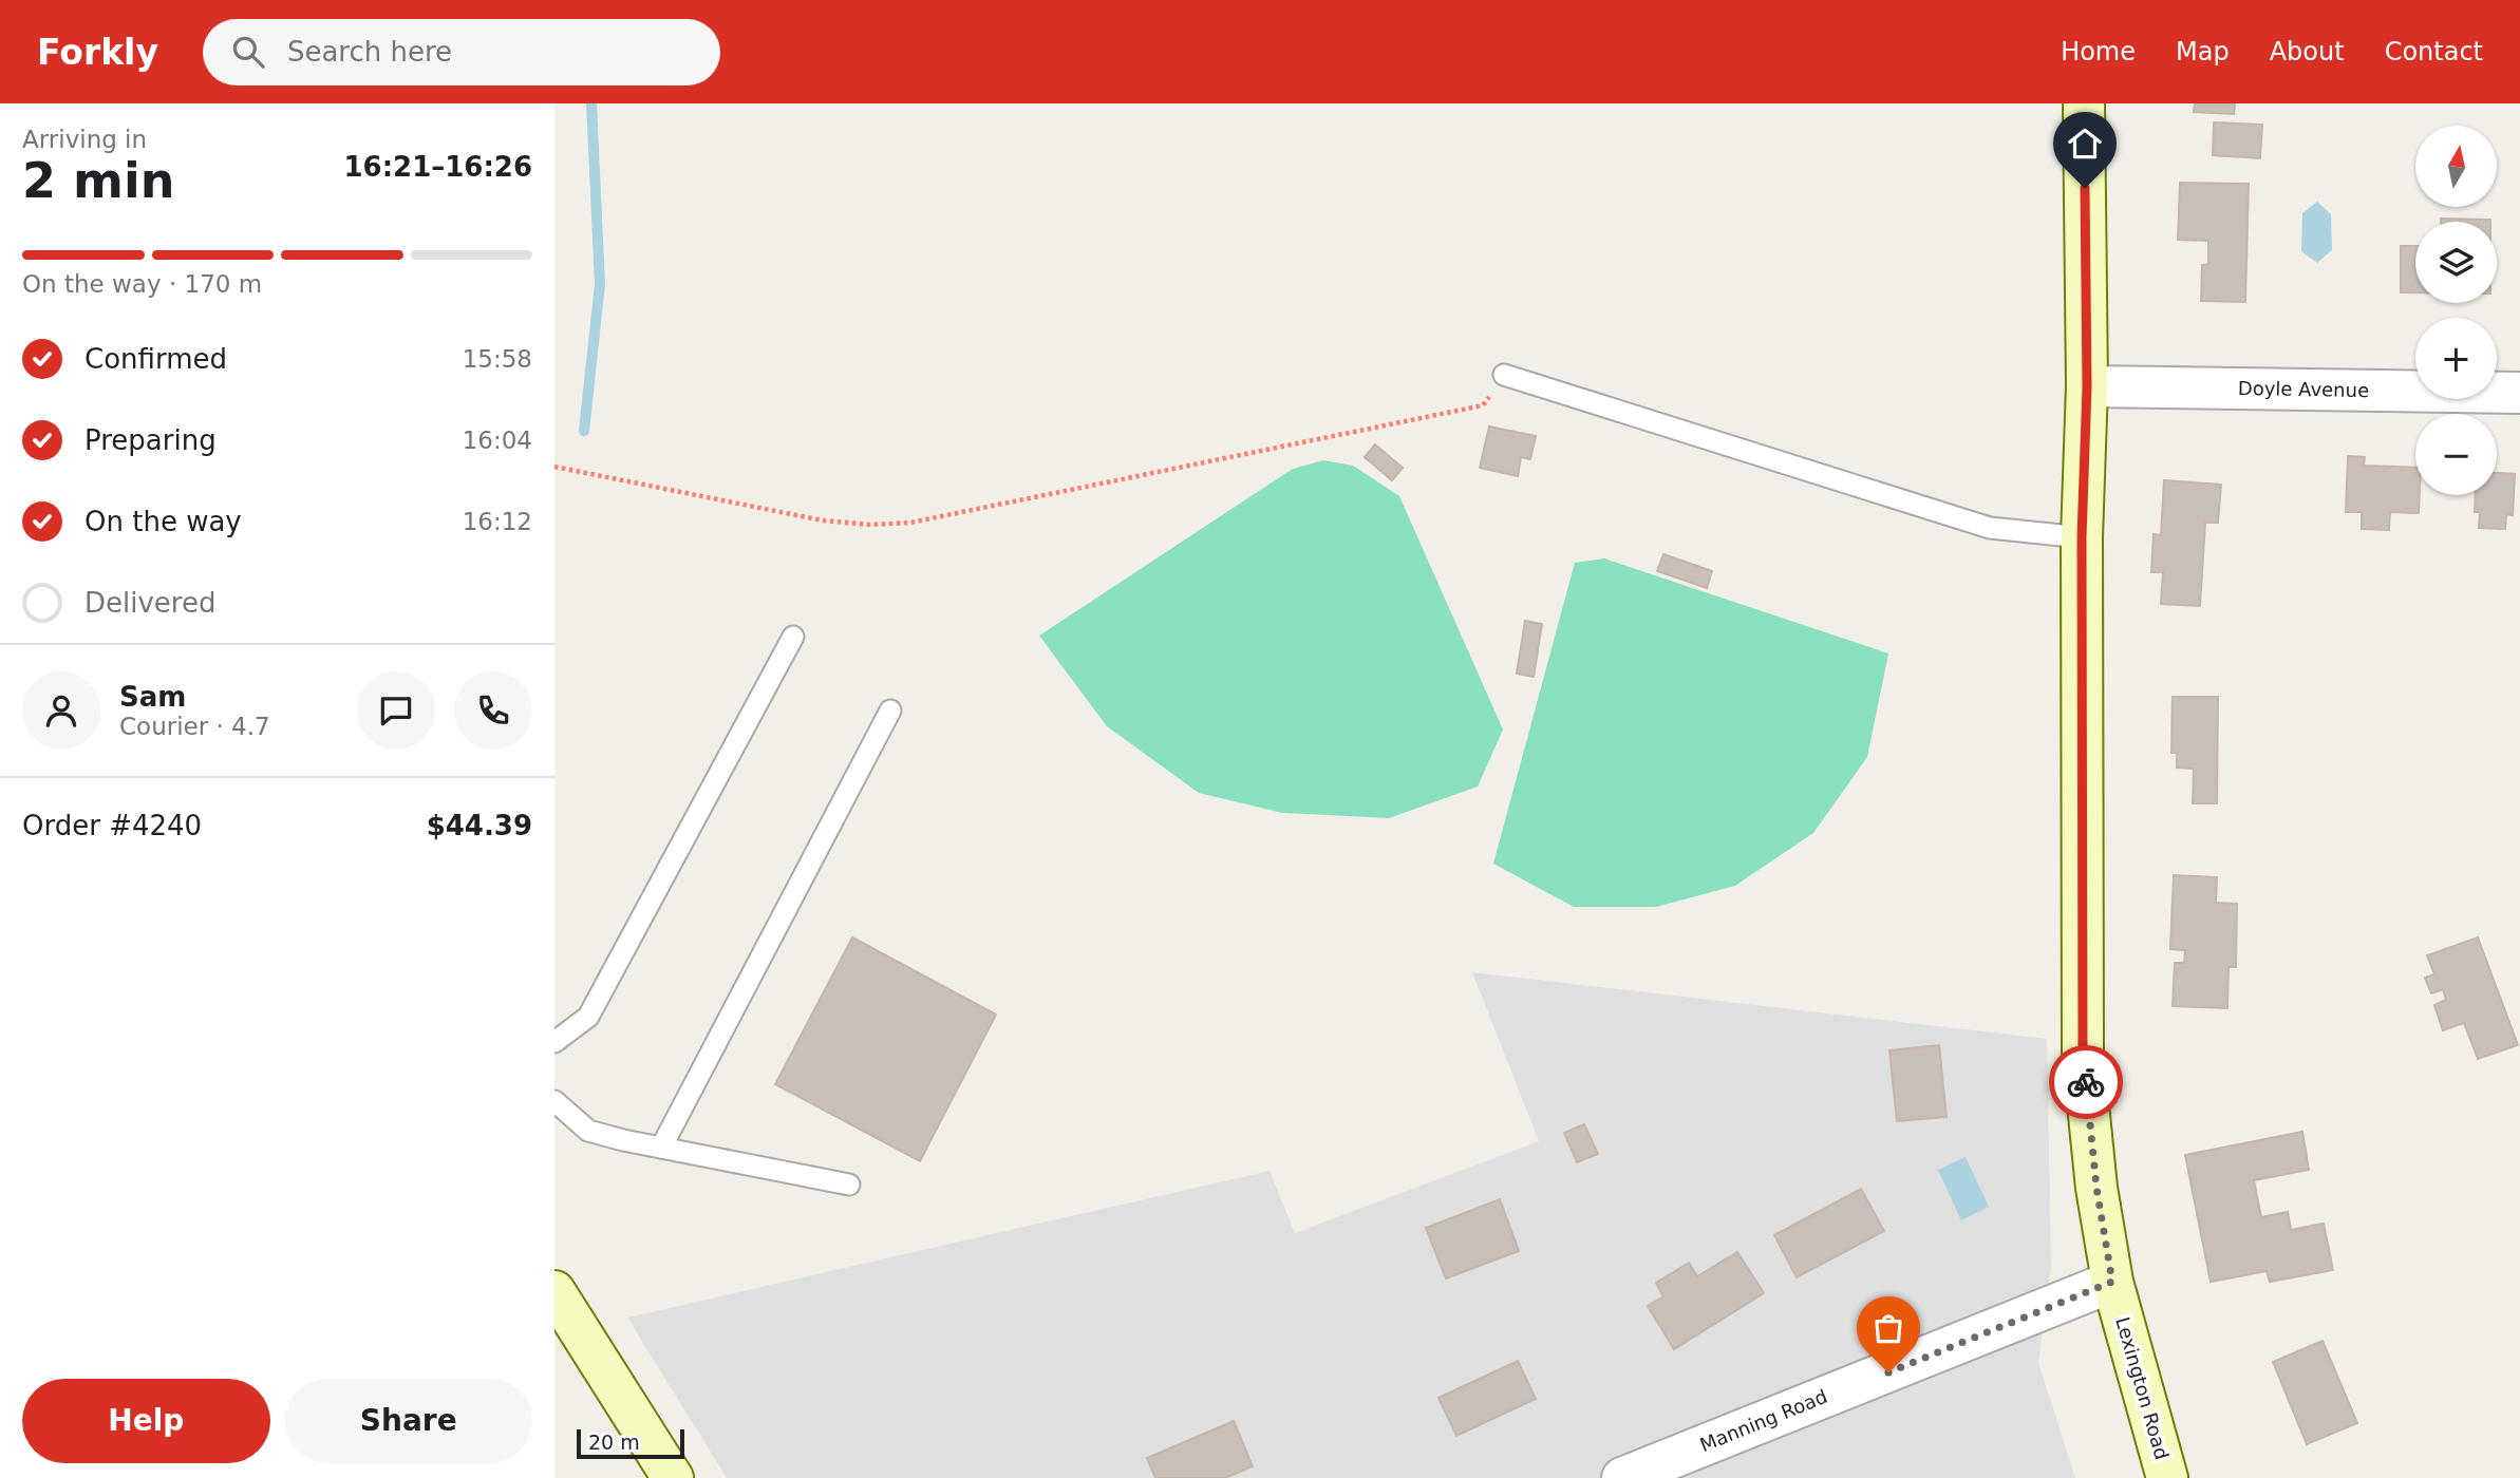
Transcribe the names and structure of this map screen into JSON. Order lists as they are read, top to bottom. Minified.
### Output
{"streets":{"street":["Doyle Avenue","Lexington Road","Manning Road"]},"crossings":[["Doyle Avenue","Lexington Road"],["Lexington Road","Manning Road"]],"scale_bar":"20 m","north":"top","page":{"header":"Forkly","search":"Search here","nav":["Home","Map","About","Contact"],"heading":["2 min","Arriving in","16:21–16:26"],"panel":["Sam","Courier · 4.7","Order #4240","$44.39"],"map_buttons":["+","−"],"bar":"On the way · 170 m","list":[["Confirmed","15:58"],["Preparing","16:04"],["On the way","16:12"],"Delivered"],"buttons":["Help","Share"],"scale":"20 m"}}
